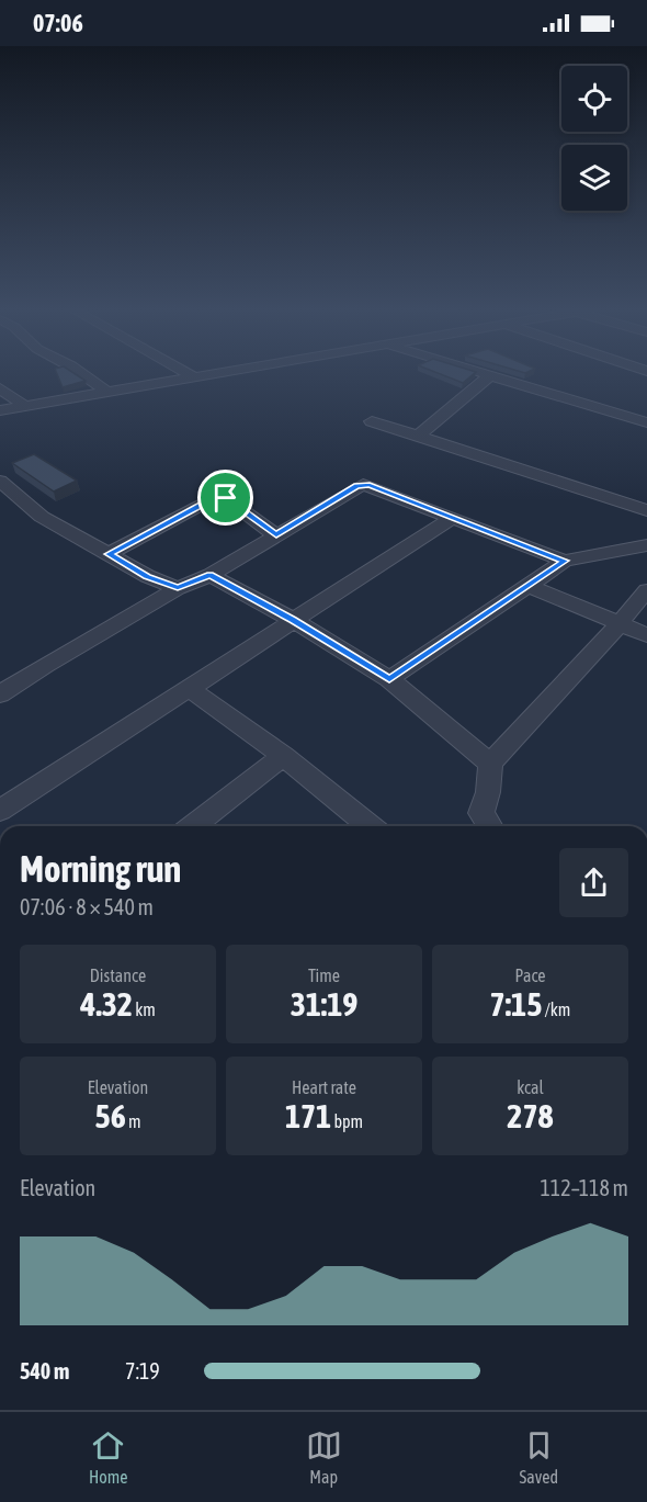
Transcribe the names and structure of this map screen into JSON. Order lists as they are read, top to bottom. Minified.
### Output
{"page":{"status":"07:06","heading":["Morning run","07:06 · 8 × 540 m"],"stats":[["Distance","4.32 km"],["Time","31:19"],["Pace","7:15 /km"],["Elevation","56 m"],["Heart rate","171 bpm"],["kcal","278"]],"chart":["Elevation","112–118 m"],"list":[{"name":"540 m","note":"7:19"}],"tabs":["Home","Map","Saved"]}}
